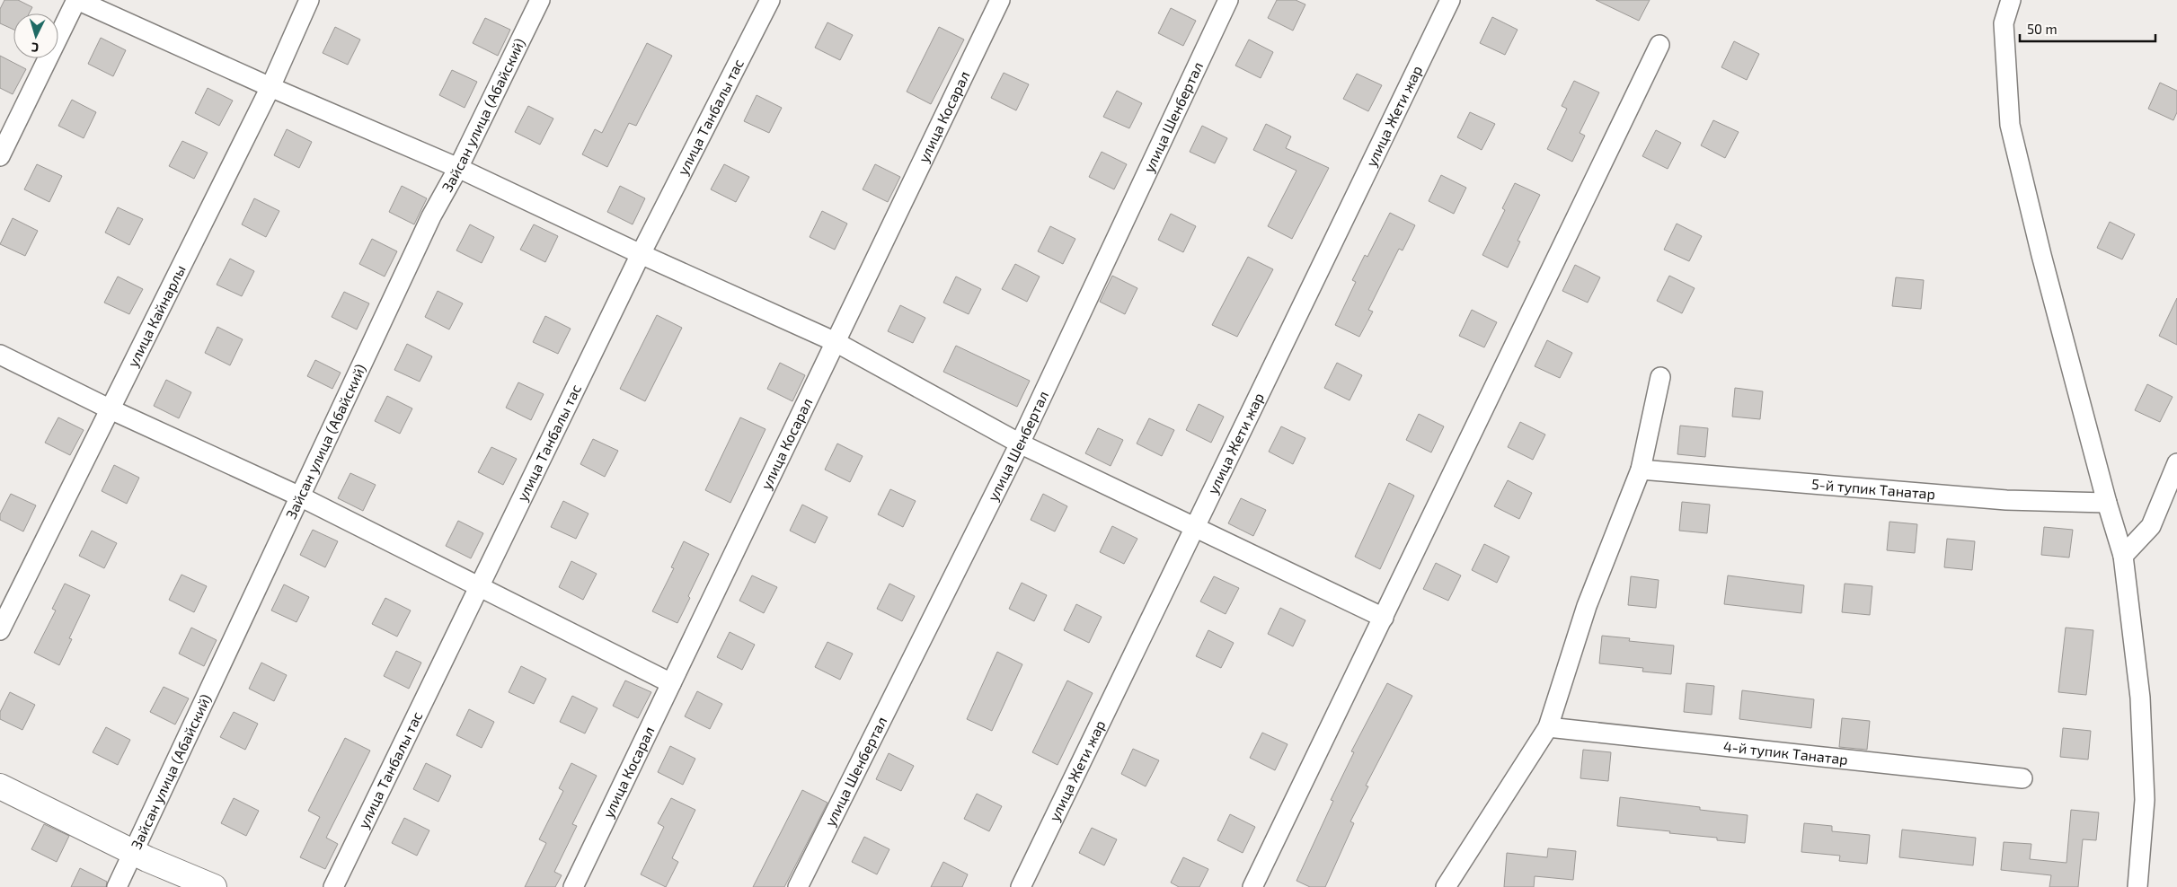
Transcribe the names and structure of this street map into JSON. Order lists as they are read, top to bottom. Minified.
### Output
{"streets":{"street":["Зайсан улица (Абайский)","улица Косарал","улица Жети жар","улица Танбалы тас","улица Шенбертал","улица Кайнарлы","5-й тупик Танатар","4-й тупик Танатар"]},"scale_bar":"50 m","north":"bottom"}
